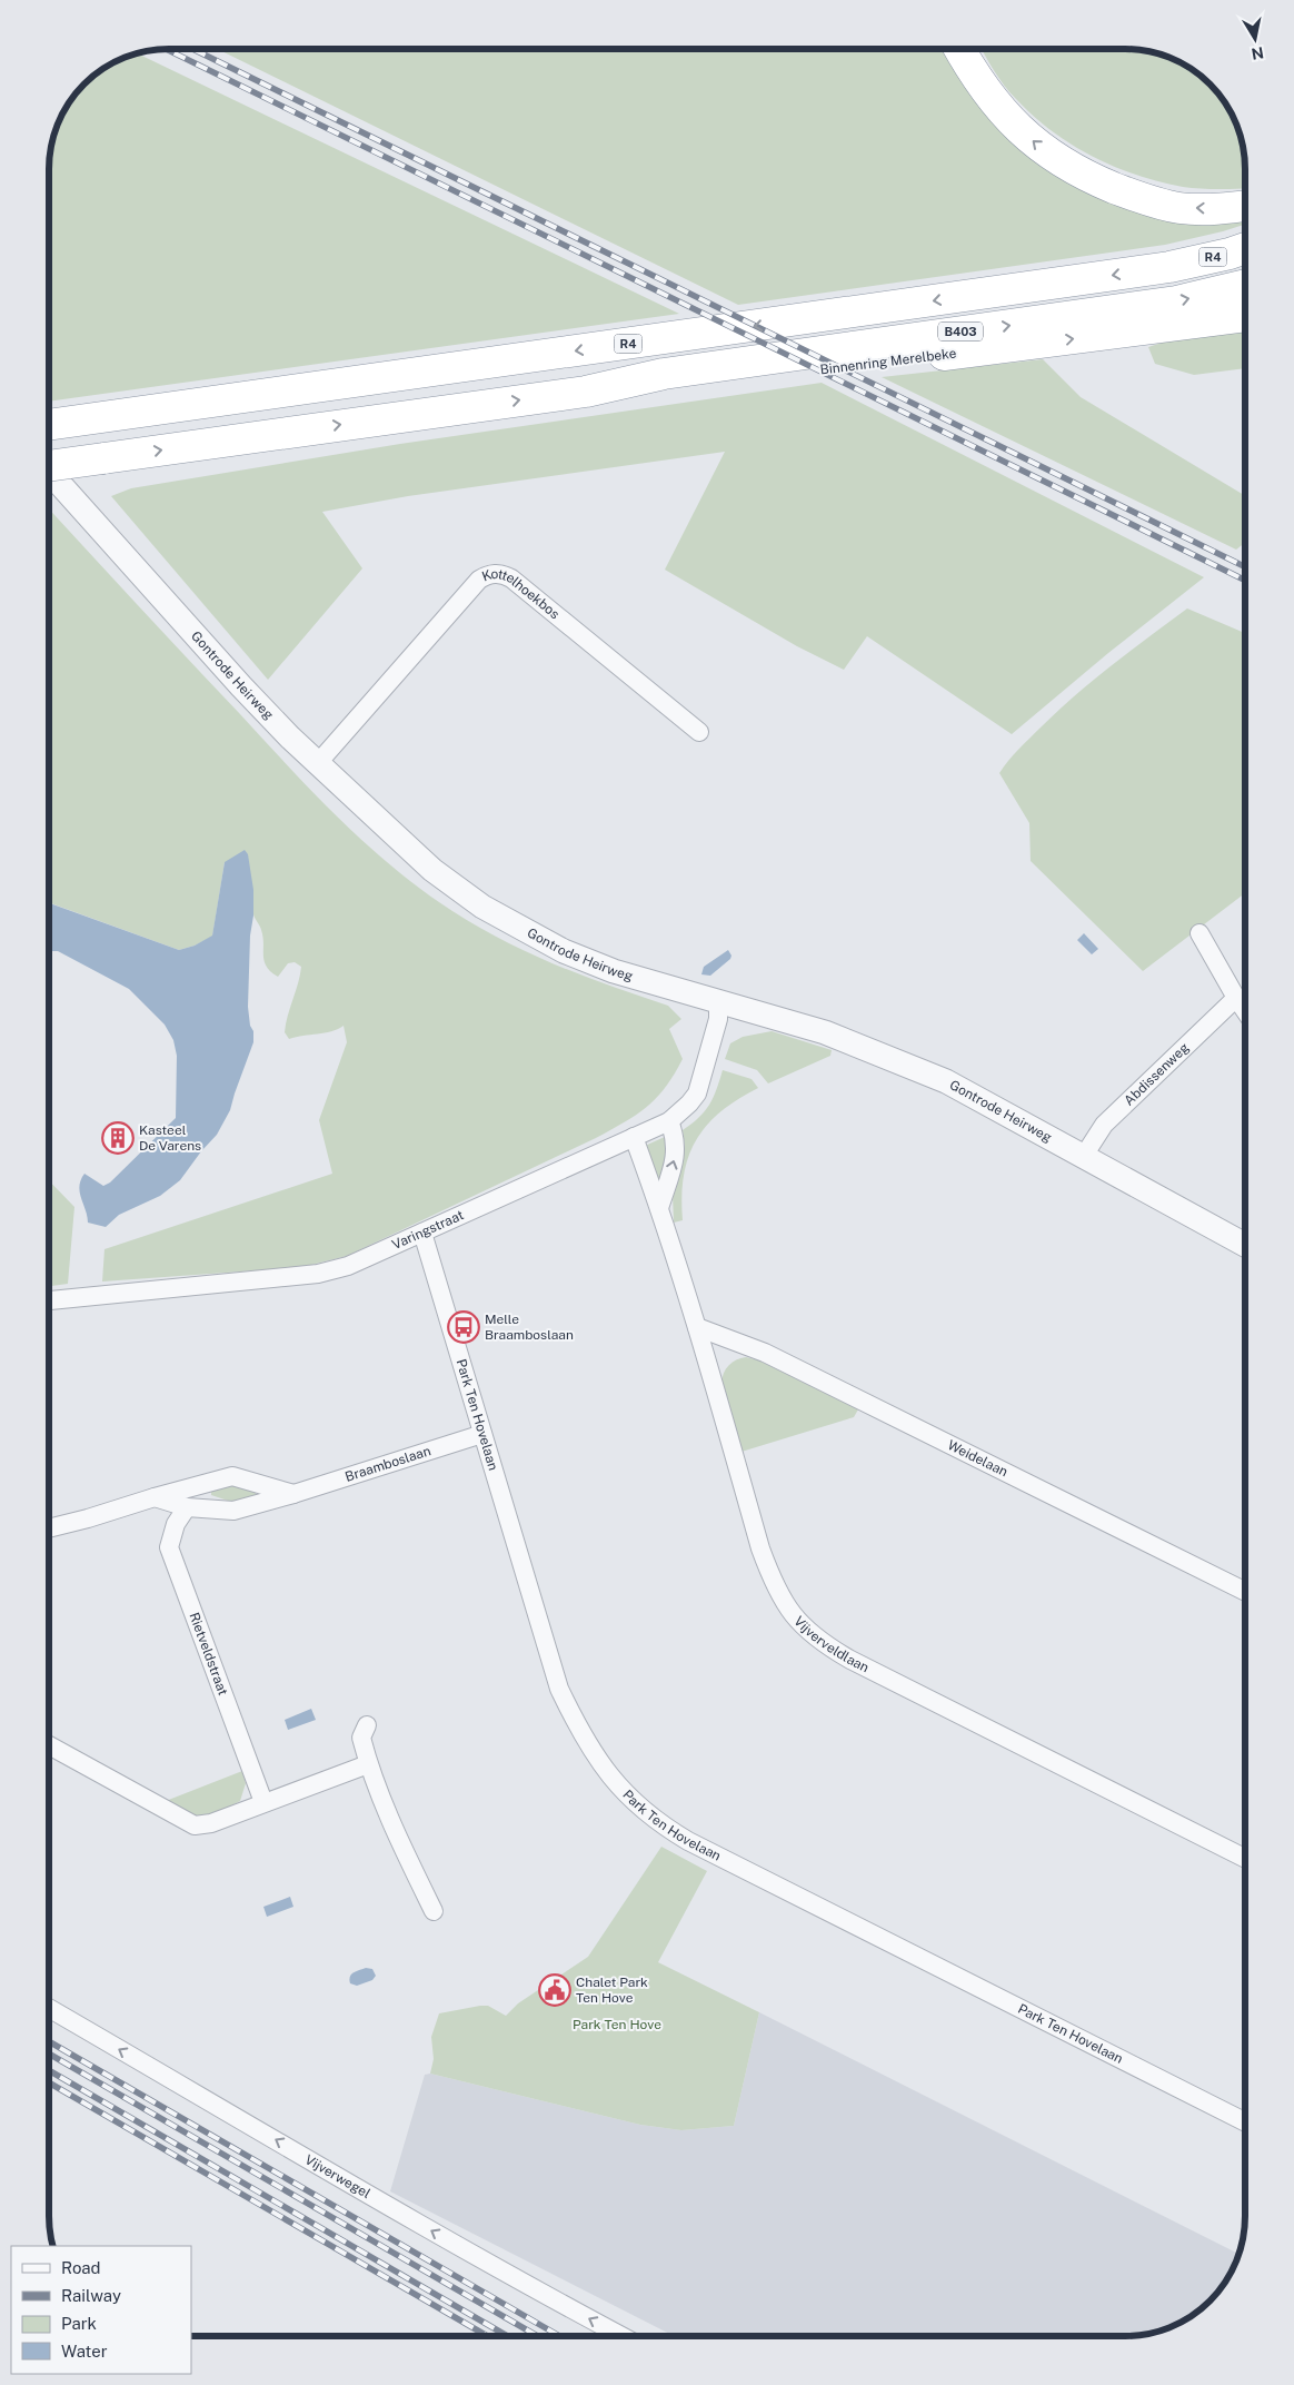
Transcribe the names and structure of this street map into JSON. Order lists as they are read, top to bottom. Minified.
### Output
{"streets":{"highway":["R4","B403","Binnenring Merelbeke"],"street":["Kottelhoekbos","Gontrode Heirweg","Abdissenweg","Varingstraat","Park Ten Hovelaan","Weidelaan","Braamboslaan","Vijverveldlaan","Rietveldstraat","Vijverwegel"]},"crossings":[["B403","Binnenring Merelbeke"],["Kottelhoekbos","Gontrode Heirweg"],["Gontrode Heirweg","Abdissenweg"],["Gontrode Heirweg","Varingstraat"],["Varingstraat","Park Ten Hovelaan"],["Varingstraat","Vijverveldlaan"],["Park Ten Hovelaan","Braamboslaan"],["Weidelaan","Vijverveldlaan"],["Braamboslaan","Rietveldstraat"]],"one_way":["Vijverwegel"],"parks":["Park Ten Hove"],"places":{"building":["Kasteel De Varens"],"bus stop":["Melle Braamboslaan"],"public building":["Chalet Park Ten Hove"]},"legend":["Road","Railway","Park","Water"],"north":"bottom"}
